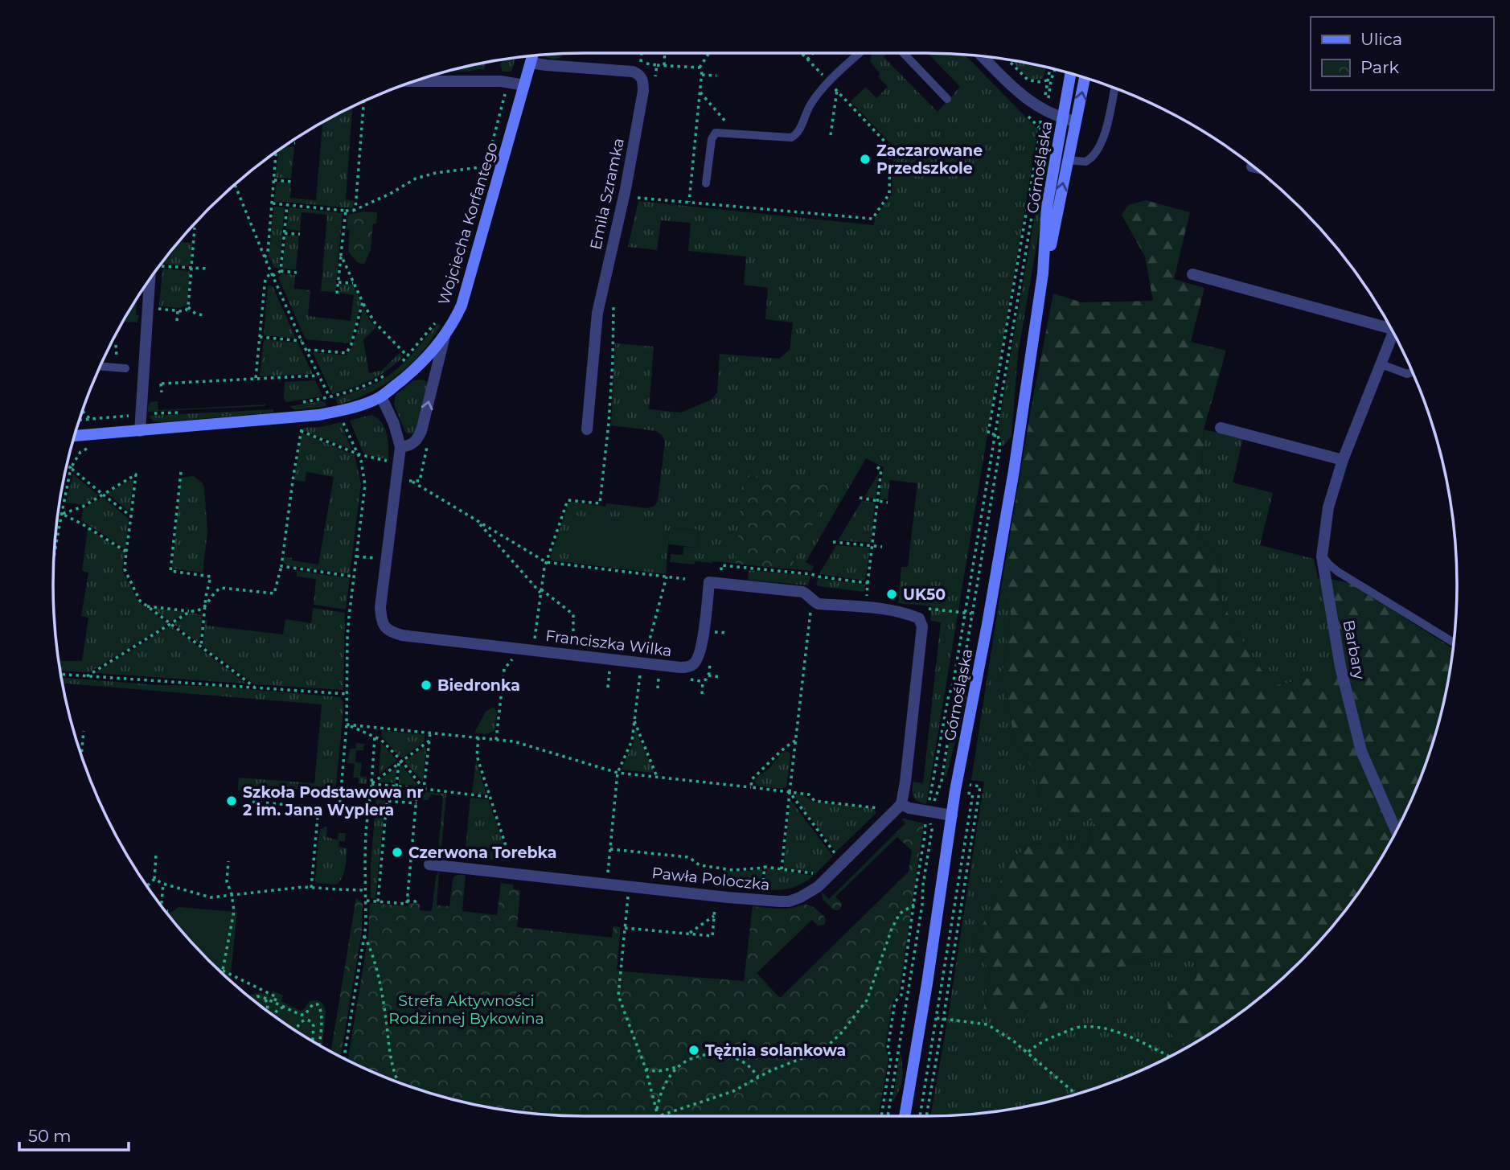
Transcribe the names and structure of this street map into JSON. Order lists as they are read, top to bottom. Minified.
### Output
{"streets":{"street":["Górnośląska","Emila Szramka","Wojciecha Korfantego","Franciszka Wilka","Barbary","Pawła Poloczka"]},"crossings":[["Emila Szramka","Wojciecha Korfantego"],["Wojciecha Korfantego","Franciszka Wilka"],["Franciszka Wilka","Pawła Poloczka"]],"parks":["Strefa Aktywności Rodzinnej Bykowina"],"places":["Zaczarowane Przedszkole","UK50","Biedronka","Szkoła Podstawowa nr 2 im. Jana Wyplera","Czerwona Torebka","Tężnia solankowa"],"legend":["Ulica","Park"],"scale_bar":"50 m"}
